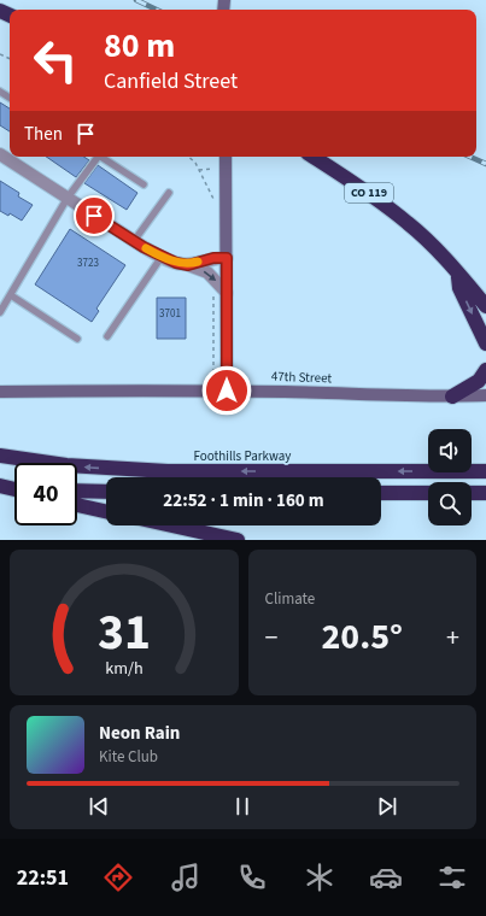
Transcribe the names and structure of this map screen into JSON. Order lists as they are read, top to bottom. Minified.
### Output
{"streets":{"highway":["CO 119","Foothills Parkway"],"street":["47th Street"]},"house_numbers":["3723","3701"],"page":{"turn":["80 m","Canfield Street"],"then":"Then","limit":"40","trip":"22:52 · 1 min · 160 m","tile":"Climate","heat":["−","20.5°","+"],"song":["Neon Rain","Kite Club"],"tabs":"22:51","gauge":["31","km/h"]}}
